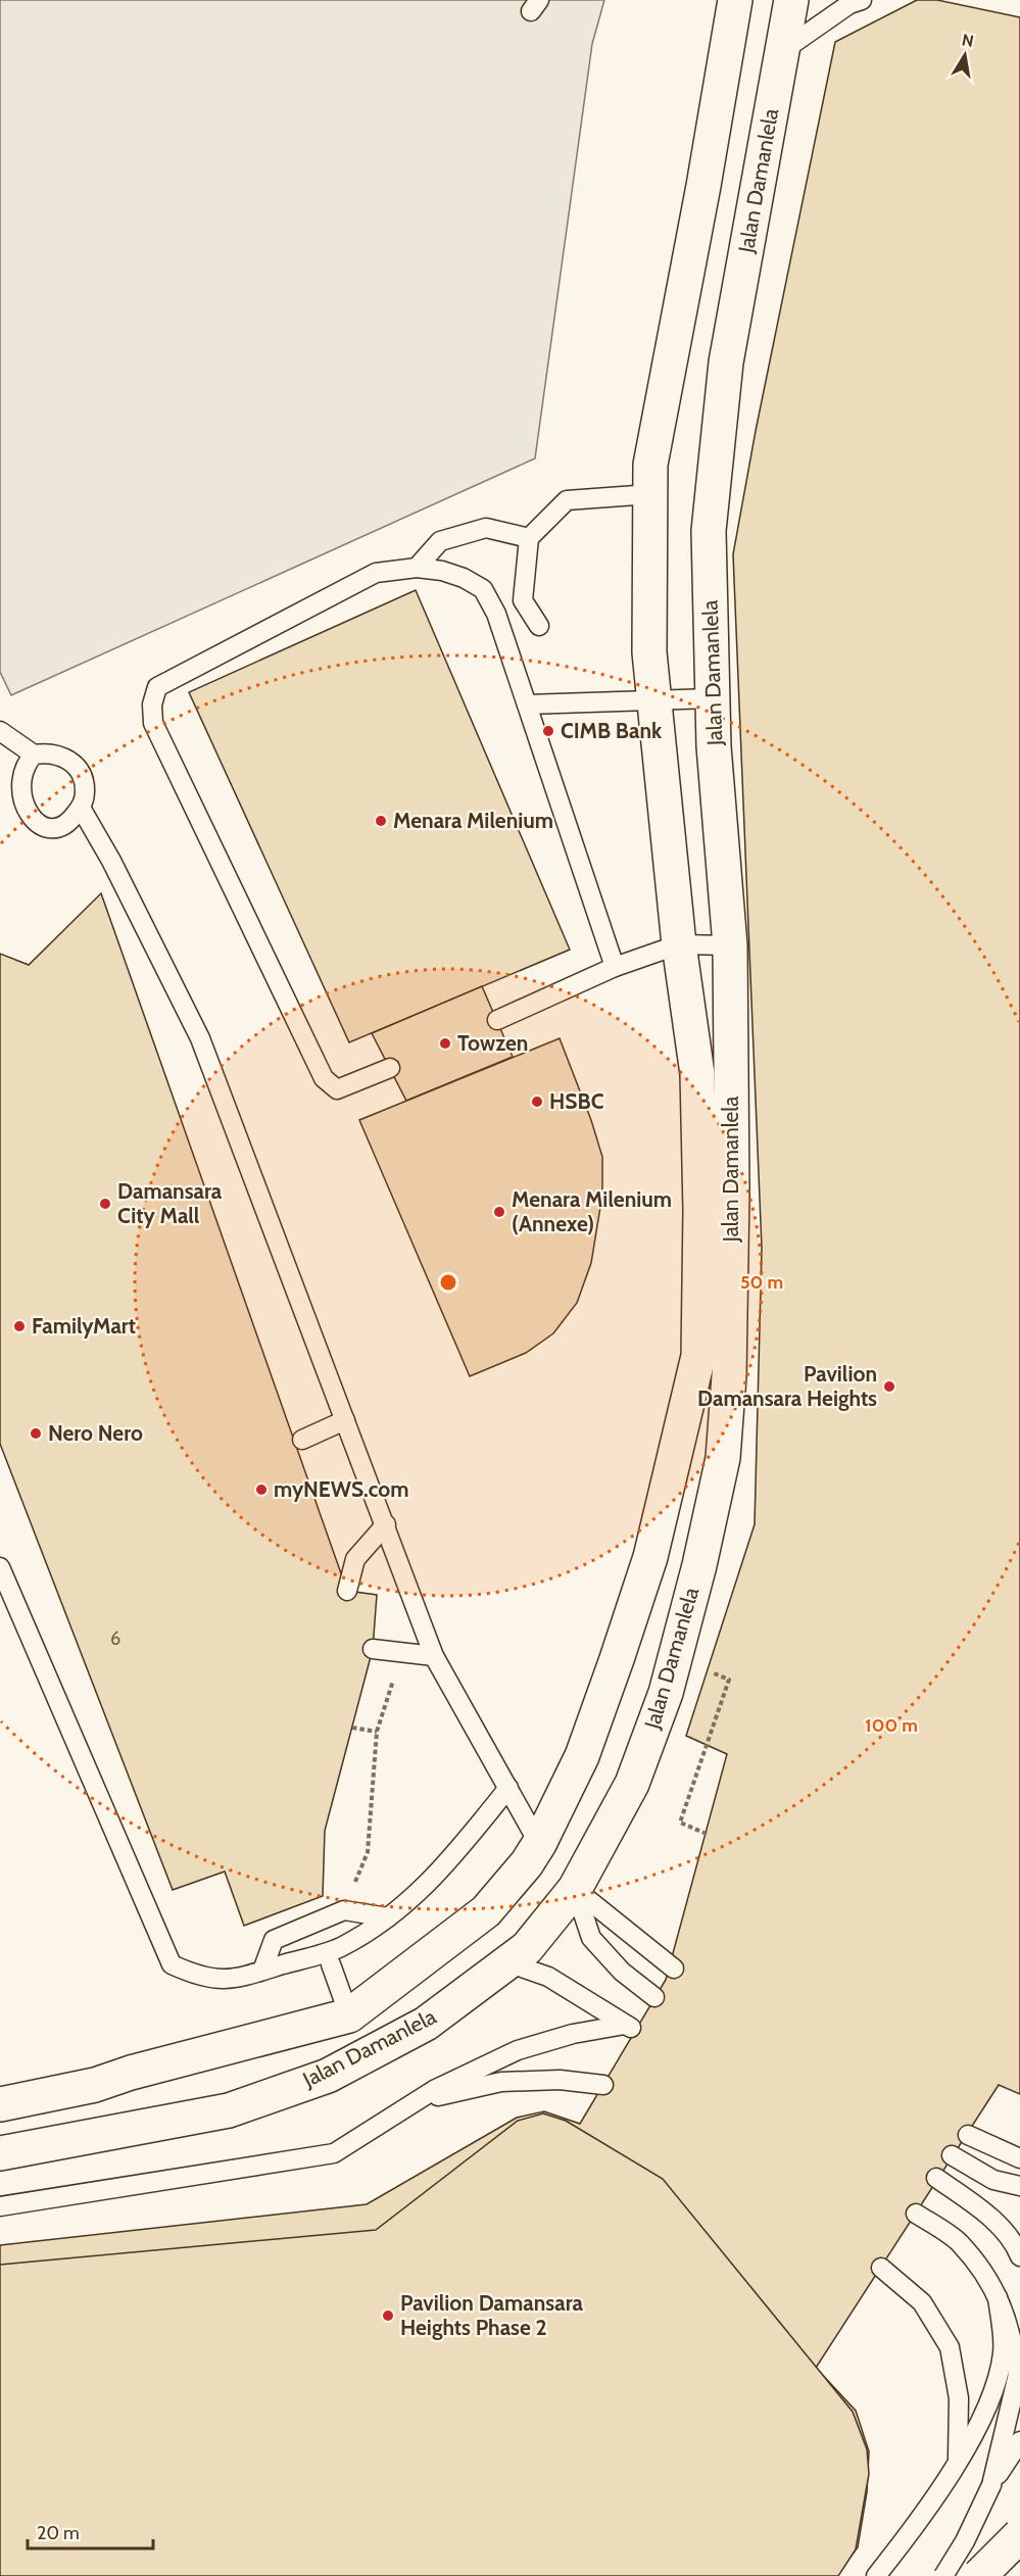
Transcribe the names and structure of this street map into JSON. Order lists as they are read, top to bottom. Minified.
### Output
{"streets":{"main road":["Jalan Damanlela"]},"places":["CIMB Bank","Menara Milenium","Towzen","HSBC","Damansara City Mall","Menara Milenium (Annexe)","FamilyMart","Pavilion Damansara Heights","Nero Nero","myNEWS.com","Pavilion Damansara Heights Phase 2"],"house_numbers":["6"],"scale_bar":"20 m","north":"top","rings":["50 m","100 m"]}
